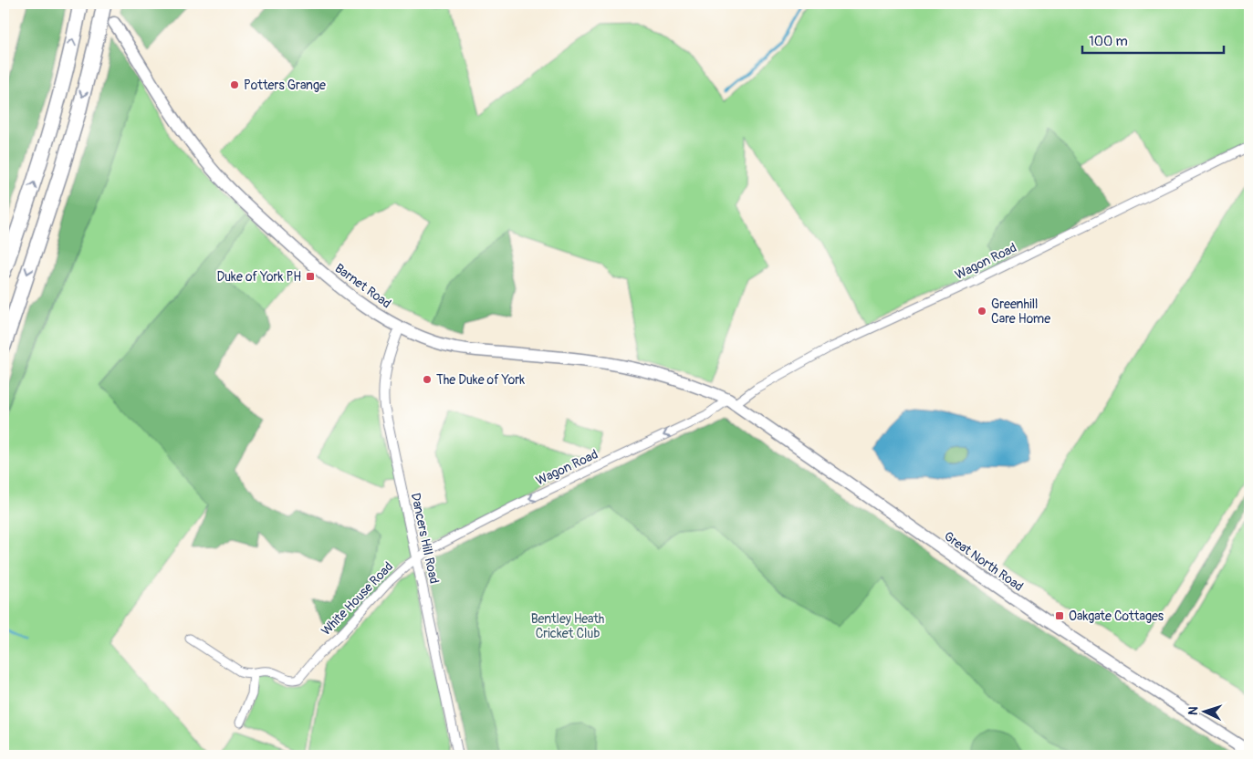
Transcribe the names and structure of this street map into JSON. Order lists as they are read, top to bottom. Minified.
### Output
{"streets":{"main road":["Barnet Road","Great North Road"],"street":["Wagon Road","Dancers Hill Road","White House Road"]},"crossings":[["Wagon Road","Dancers Hill Road"],["Wagon Road","Great North Road"],["Wagon Road","White House Road"],["Barnet Road","Dancers Hill Road"],["Barnet Road","Great North Road"],["Dancers Hill Road","White House Road"]],"one_way":["Wagon Road"],"parks":["Bentley Heath Cricket Club"],"places":{"other":["Potters Grange","Greenhill Care Home","The Duke of York"],"transit":["Duke of York PH","Oakgate Cottages"]},"scale_bar":"100 m","north":"left"}
